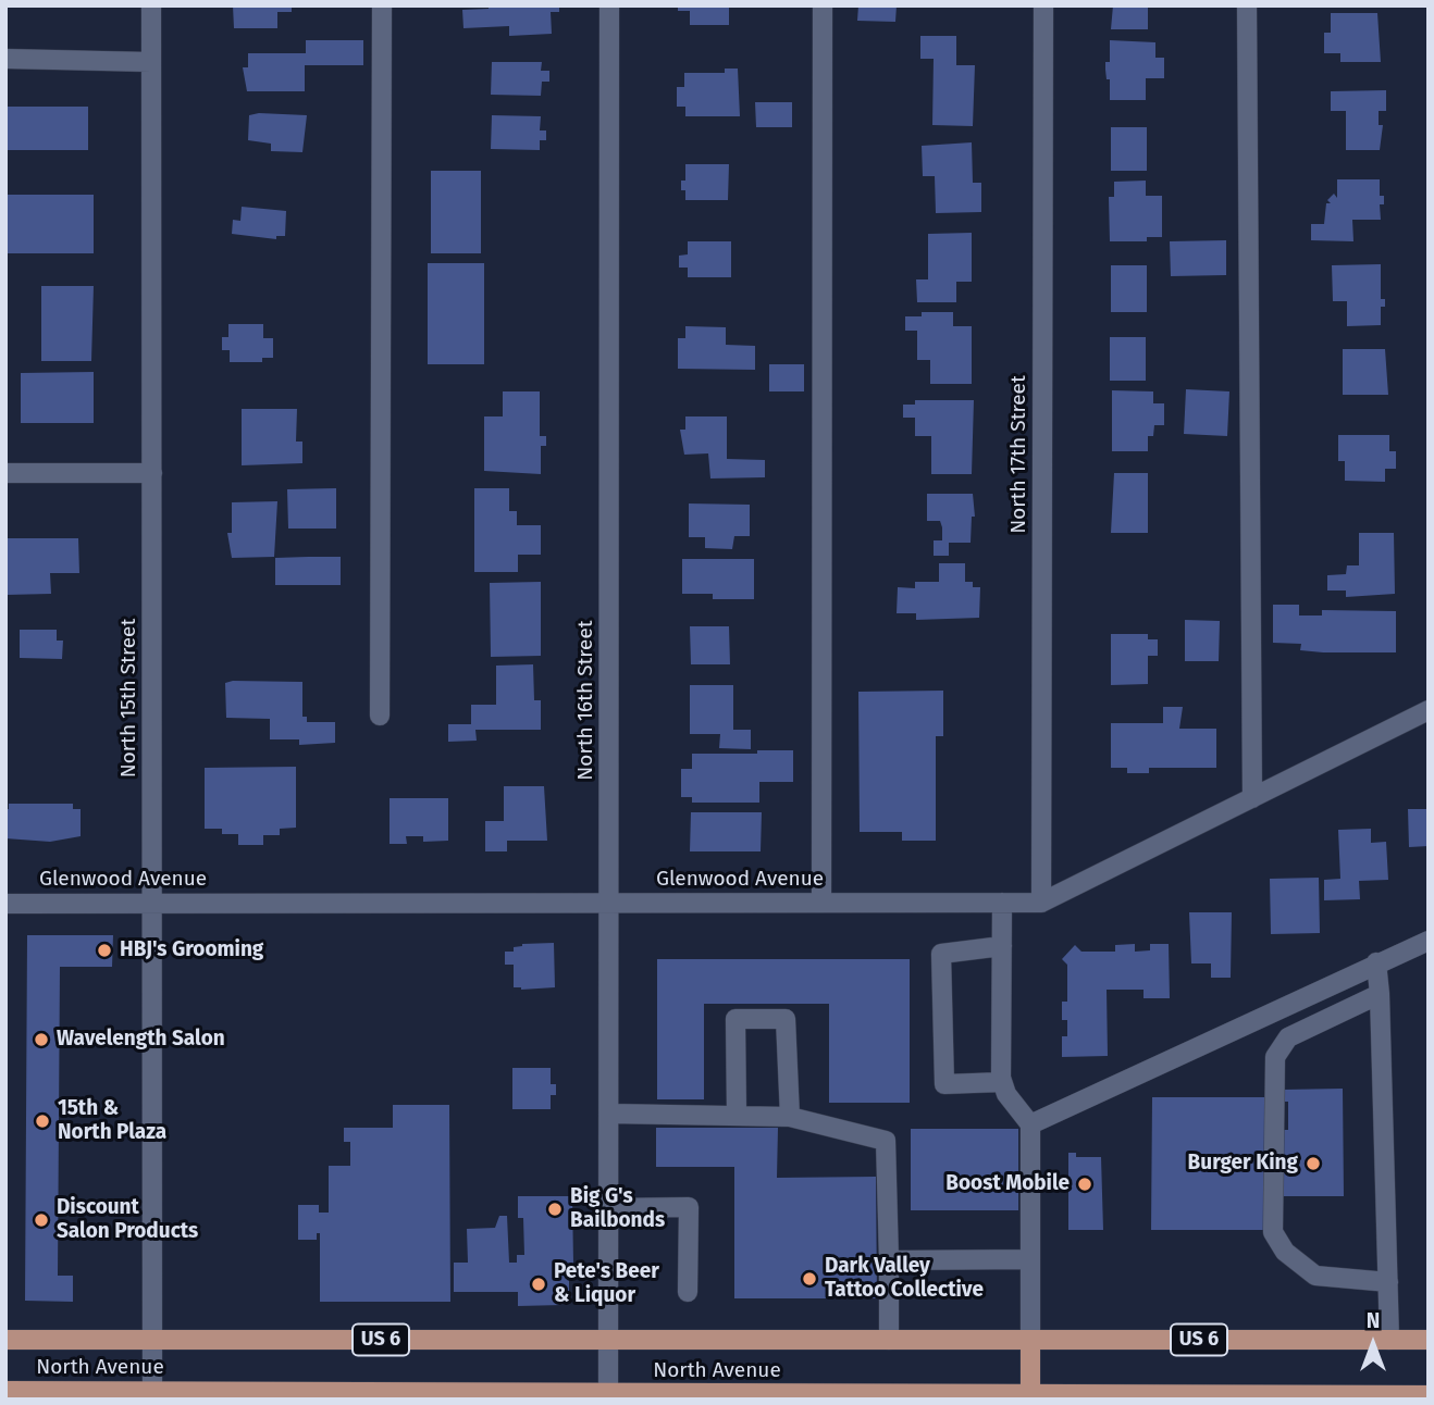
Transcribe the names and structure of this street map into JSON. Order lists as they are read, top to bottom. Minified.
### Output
{"streets":{"main road":["US 6","North Avenue"],"street":["North 17th Street","North 15th Street","North 16th Street","Glenwood Avenue"]},"crossings":[["North 17th Street","Glenwood Avenue"],["North 15th Street","Glenwood Avenue"],["North 15th Street","North Avenue"],["North 16th Street","Glenwood Avenue"],["North 16th Street","North Avenue"]],"places":["HBJ's Grooming","Wavelength Salon","15th & North Plaza","Burger King","Boost Mobile","Big G's Bailbonds","Discount Salon Products","Dark Valley Tattoo Collective","Pete's Beer & Liquor"],"north":"top"}
